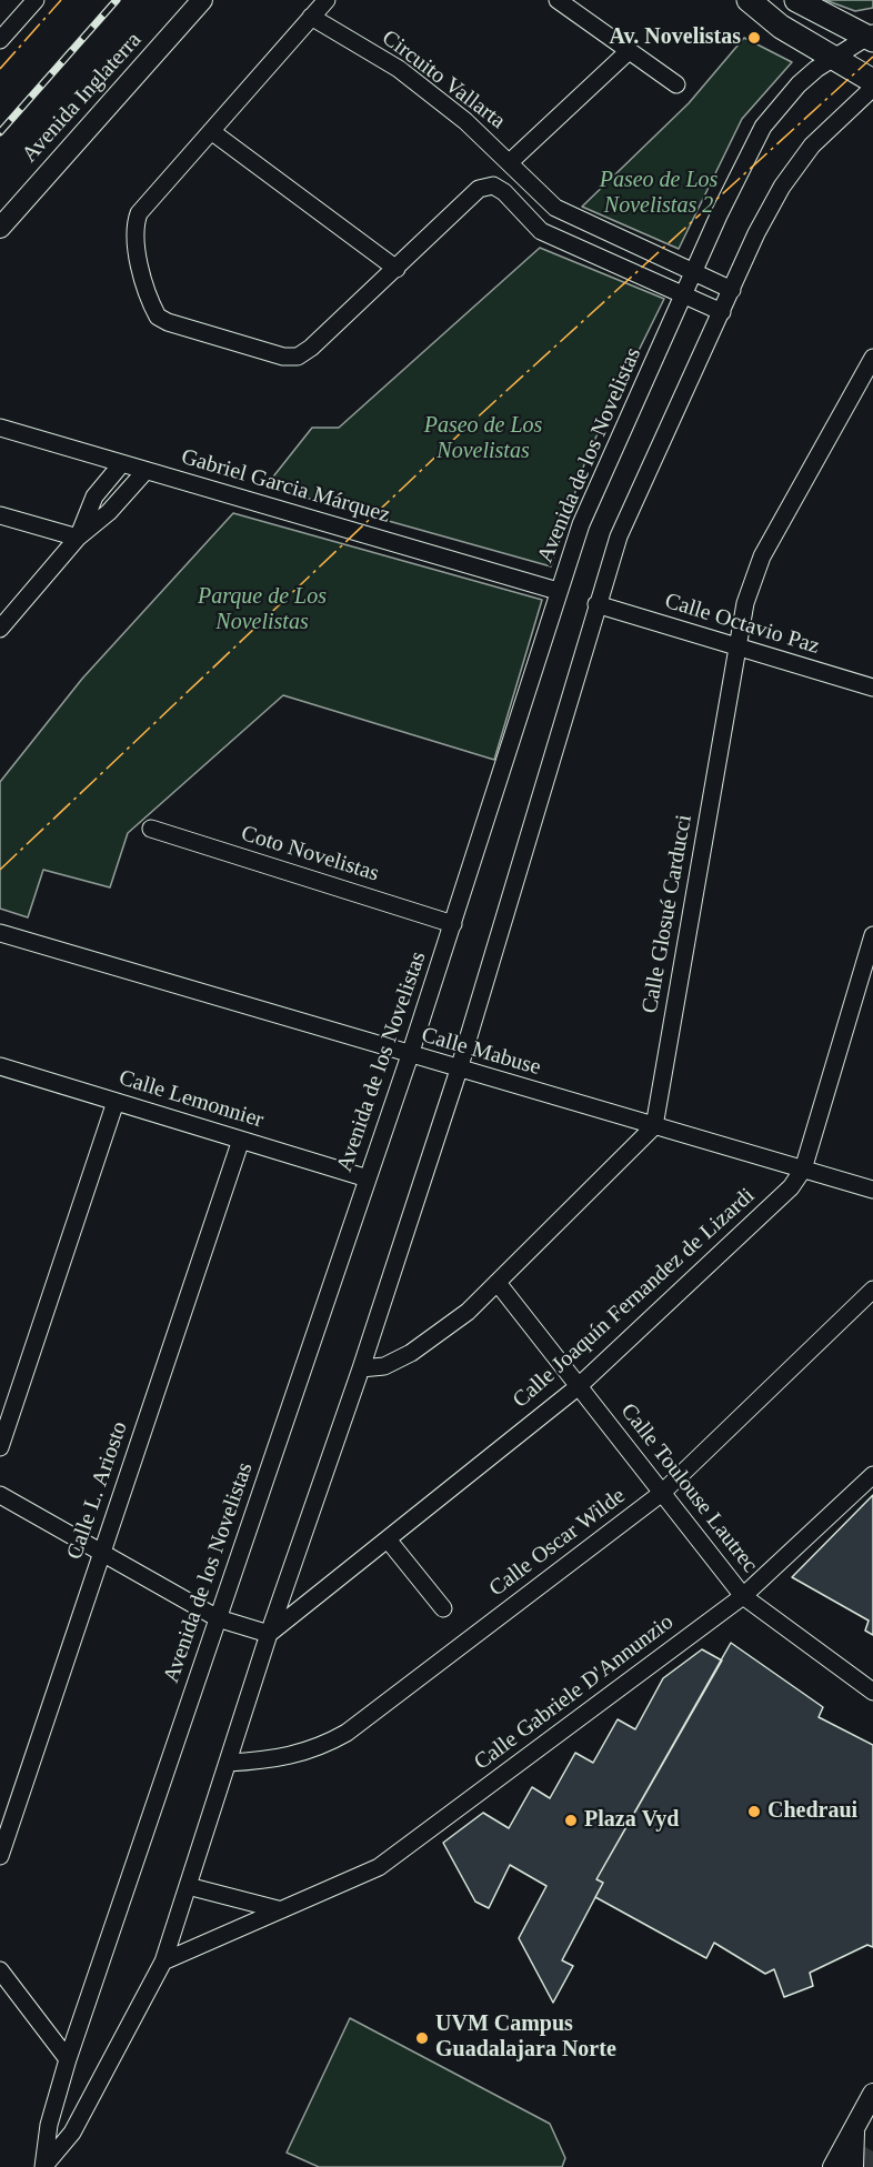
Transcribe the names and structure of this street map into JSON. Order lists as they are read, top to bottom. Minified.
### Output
{"streets":{"street":["Circuito Vallarta","Avenida Inglaterra","Avenida de los Novelistas","Gabriel Garcia Márquez","Calle Octavio Paz","Coto Novelistas","Calle Glosué Carducci","Calle Mabuse","Calle Lemonnier","Calle Joaquín Fernandez de Lizardi","Calle Toulouse Lautrec","Calle L. Ariosto","Calle Oscar Wilde","Calle Gabriele D'Annunzio"]},"crossings":[["Circuito Vallarta","Avenida de los Novelistas"],["Avenida de los Novelistas","Gabriel Garcia Márquez"],["Avenida de los Novelistas","Calle Octavio Paz"],["Avenida de los Novelistas","Coto Novelistas"],["Avenida de los Novelistas","Calle Mabuse"],["Avenida de los Novelistas","Calle Lemonnier"],["Avenida de los Novelistas","Calle Joaquín Fernandez de Lizardi"],["Avenida de los Novelistas","Calle Oscar Wilde"],["Avenida de los Novelistas","Calle Gabriele D'Annunzio"],["Calle Octavio Paz","Calle Glosué Carducci"],["Calle Glosué Carducci","Calle Mabuse"],["Calle Mabuse","Calle Joaquín Fernandez de Lizardi"],["Calle Lemonnier","Calle L. Ariosto"],["Calle Joaquín Fernandez de Lizardi","Calle Toulouse Lautrec"],["Calle Toulouse Lautrec","Calle Oscar Wilde"],["Calle Toulouse Lautrec","Calle Gabriele D'Annunzio"]],"parks":["Paseo de Los Novelistas 2","Paseo de Los Novelistas","Parque de Los Novelistas"],"places":["Av. Novelistas","Chedraui","Plaza Vyd","UVM Campus Guadalajara Norte"]}
